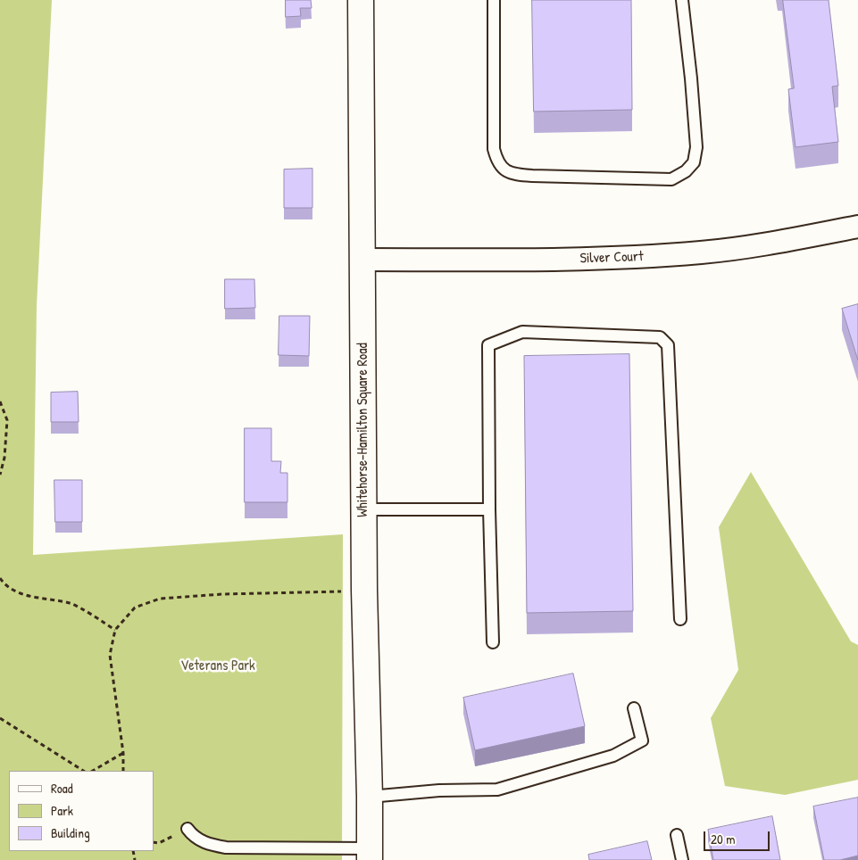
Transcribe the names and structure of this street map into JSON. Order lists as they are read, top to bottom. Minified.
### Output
{"streets":{"street":["Silver Court","Whitehorse-Hamilton Square Road"]},"crossings":[["Silver Court","Whitehorse-Hamilton Square Road"]],"parks":["Veterans Park"],"legend":["Road","Park","Building"],"scale_bar":"20 m"}
